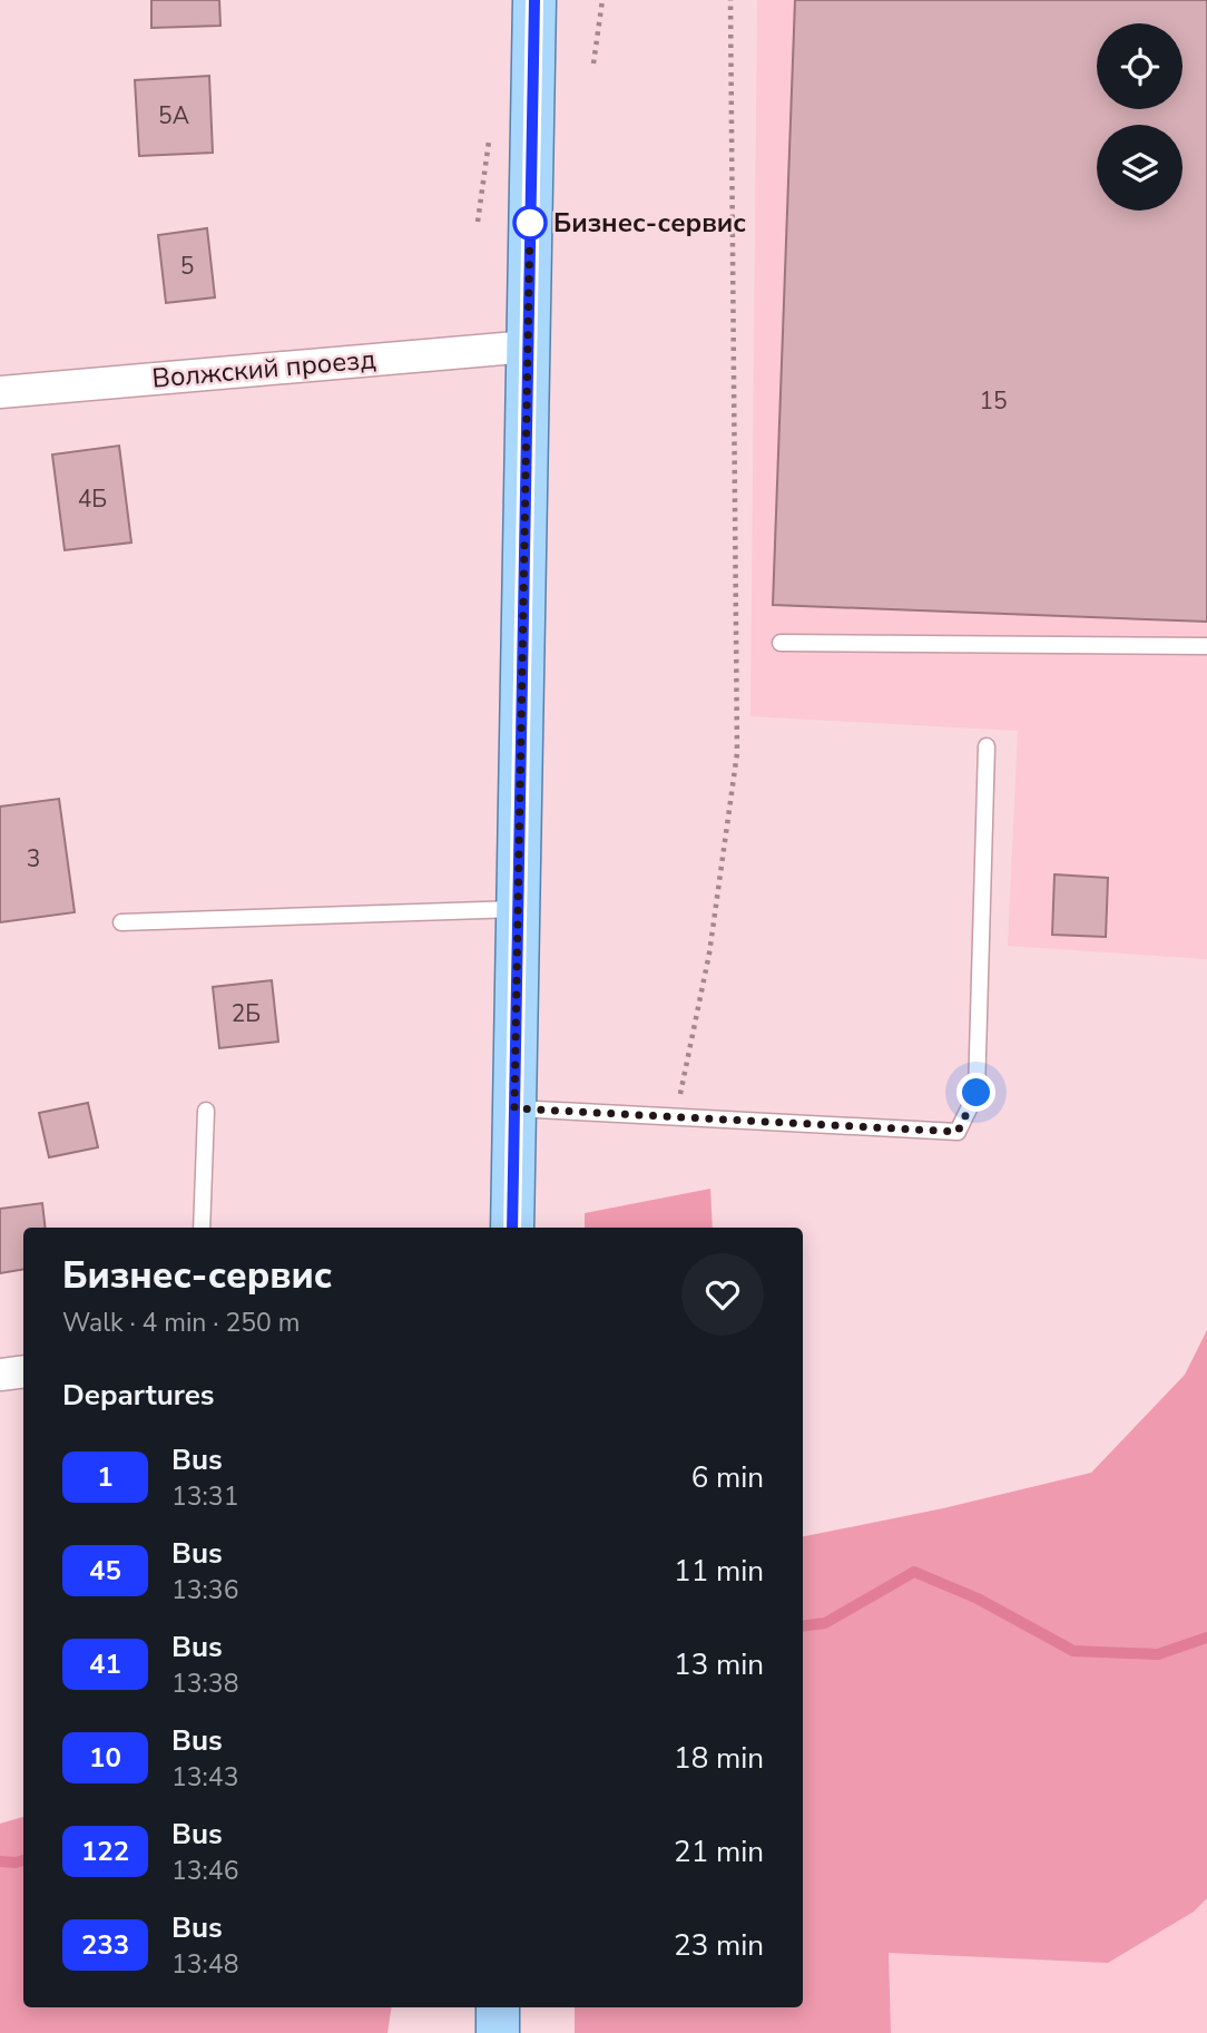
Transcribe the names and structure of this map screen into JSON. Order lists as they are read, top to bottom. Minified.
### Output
{"streets":{"street":["Волжский проезд"]},"places":["Бизнес-сервис"],"lines":["bus line 1"],"house_numbers":["5А","5","15","4Б","3","2Б"],"page":{"heading":[["Бизнес-сервис","Walk · 4 min · 250 m"],"Departures"],"list":[{"mark":"1","name":"Bus","note":"13:31","value":"6 min"},{"mark":"45","name":"Bus","note":"13:36","value":"11 min"},{"mark":"41","name":"Bus","note":"13:38","value":"13 min"},{"mark":"10","name":"Bus","note":"13:43","value":"18 min"},{"mark":"122","name":"Bus","note":"13:46","value":"21 min"},{"mark":"233","name":"Bus","note":"13:48","value":"23 min"}]}}
